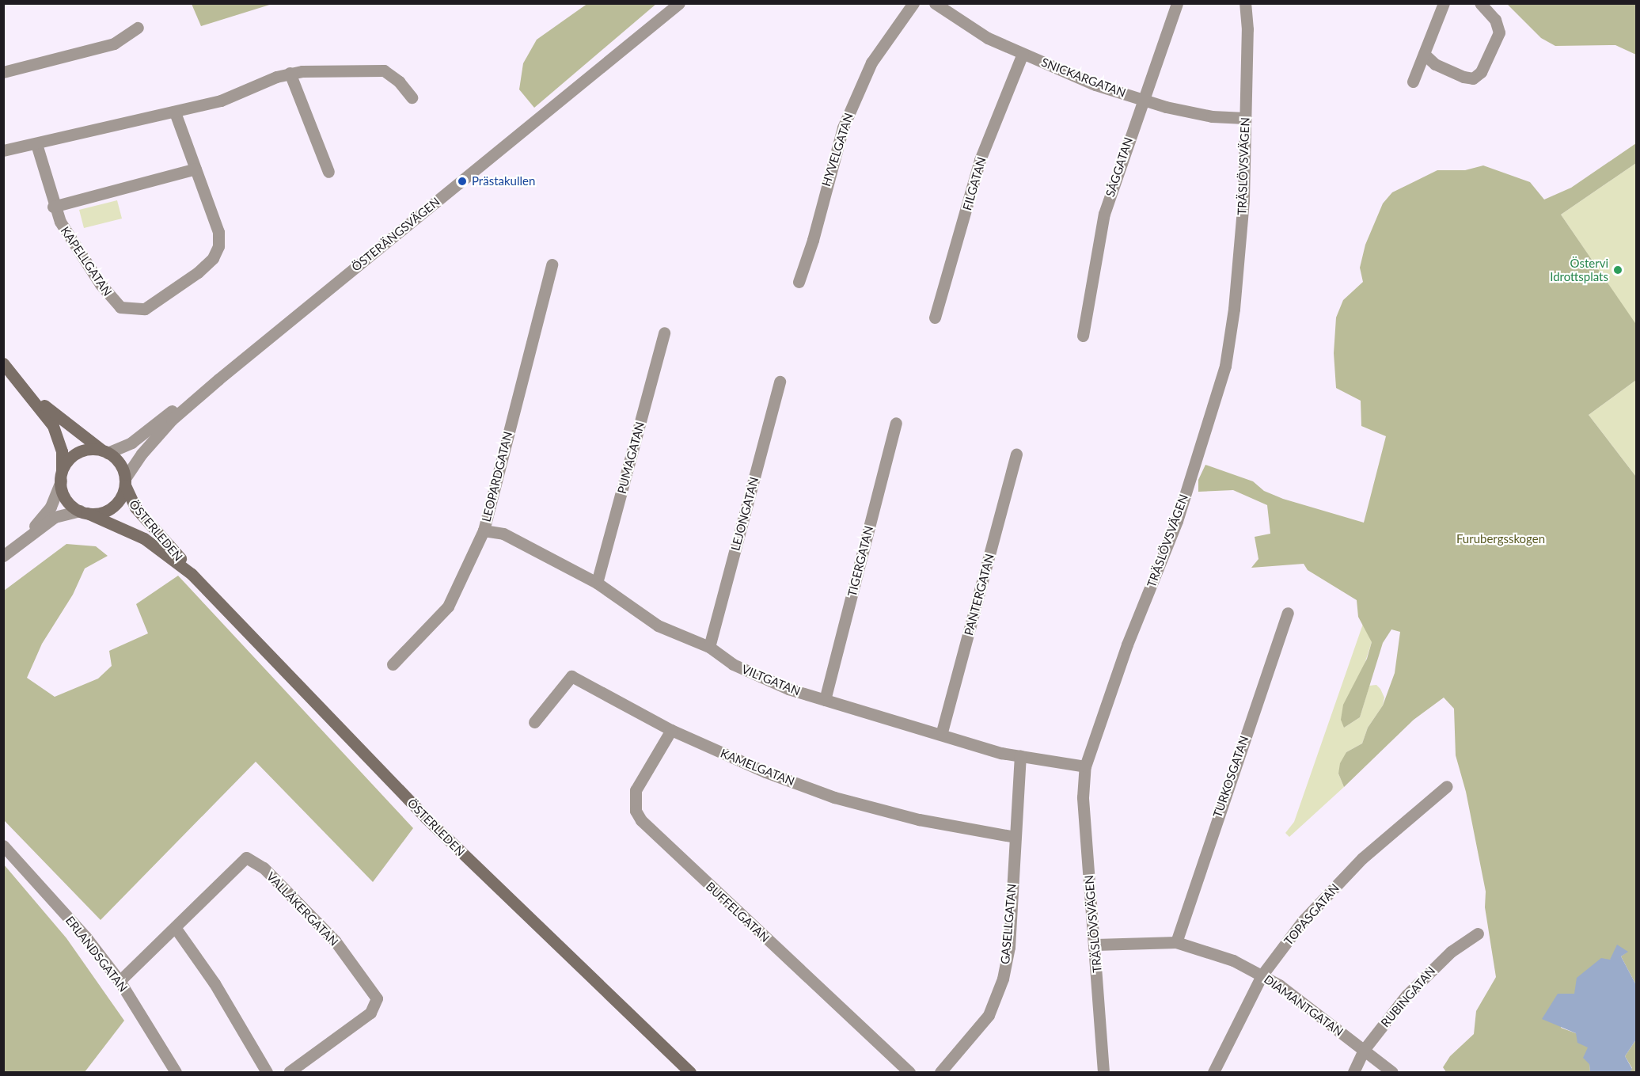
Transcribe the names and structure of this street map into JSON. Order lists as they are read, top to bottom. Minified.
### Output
{"streets":{"main road":["ÖSTERLEDEN"],"street":["SNICKARGATAN","HYVELGATAN","TRÄSLÖVSVÄGEN","SÅGGATAN","FILGATAN","ÖSTERÄNGSVÄGEN","KAPELLGATAN","PUMAGATAN","LEOPARDGATAN","LEJONGATAN","TIGERGATAN","PANTERGATAN","VILTGATAN","KAMELGATAN","TURKOSGATAN","VALLÅKERGATAN","BUFFELGATAN","TOPASGATAN","GASELLGATAN","ERLANDSGATAN","RUBINGATAN","DIAMANTGATAN"]},"crossings":[["SNICKARGATAN","TRÄSLÖVSVÄGEN"],["SNICKARGATAN","SÅGGATAN"],["SNICKARGATAN","FILGATAN"],["TRÄSLÖVSVÄGEN","VILTGATAN"],["TRÄSLÖVSVÄGEN","DIAMANTGATAN"],["ÖSTERÄNGSVÄGEN","ÖSTERLEDEN"],["PUMAGATAN","VILTGATAN"],["LEOPARDGATAN","VILTGATAN"],["LEJONGATAN","VILTGATAN"],["TIGERGATAN","VILTGATAN"],["PANTERGATAN","VILTGATAN"],["VILTGATAN","GASELLGATAN"],["KAMELGATAN","BUFFELGATAN"],["KAMELGATAN","GASELLGATAN"],["TURKOSGATAN","DIAMANTGATAN"],["VALLÅKERGATAN","ERLANDSGATAN"],["TOPASGATAN","DIAMANTGATAN"],["RUBINGATAN","DIAMANTGATAN"]],"parks":["Furubergsskogen"],"places":["Prästakullen","Östervi Idrottsplats"]}
